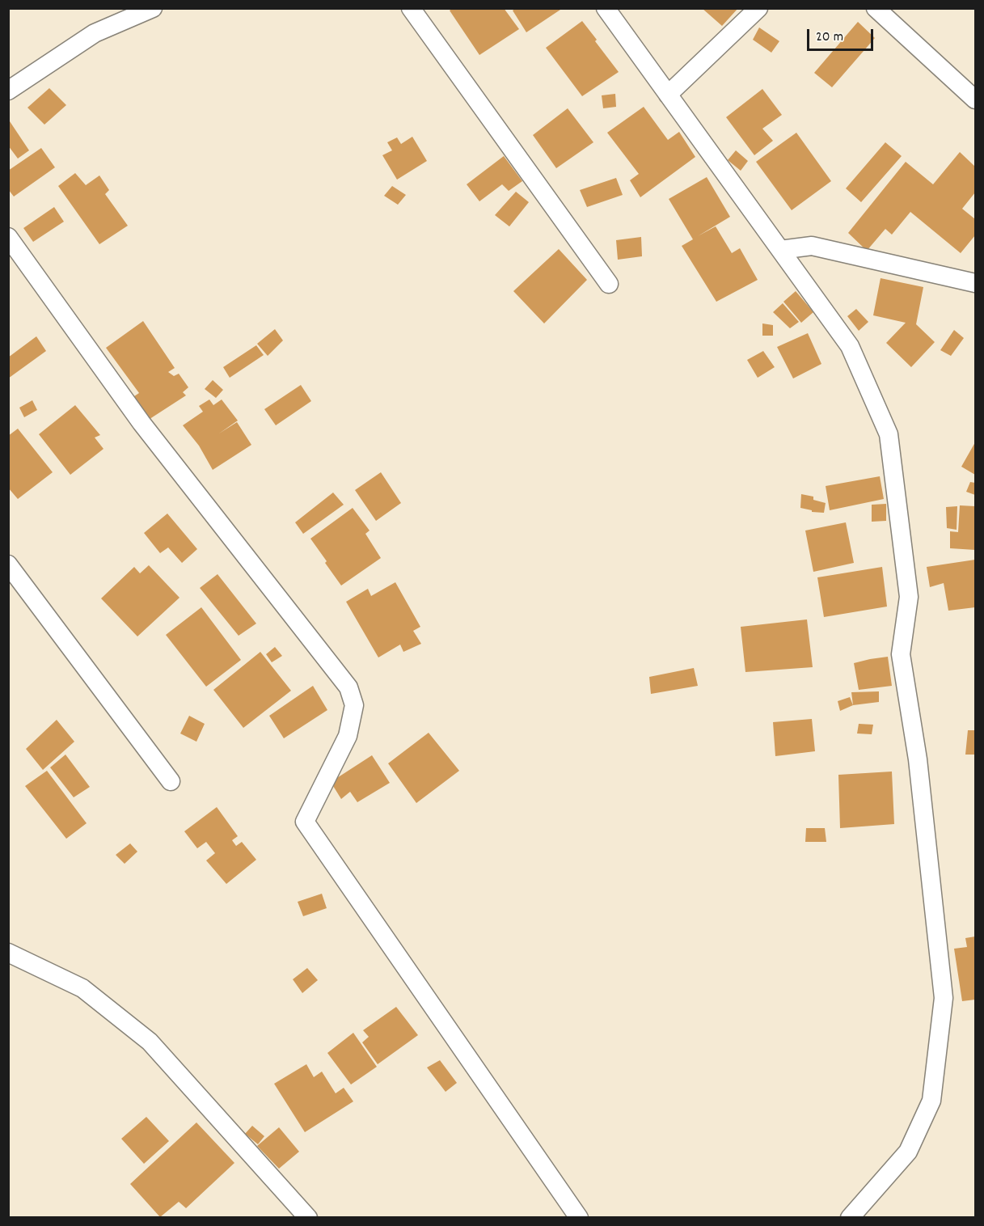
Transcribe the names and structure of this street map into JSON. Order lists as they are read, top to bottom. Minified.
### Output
{"scale_bar":"20 m"}
